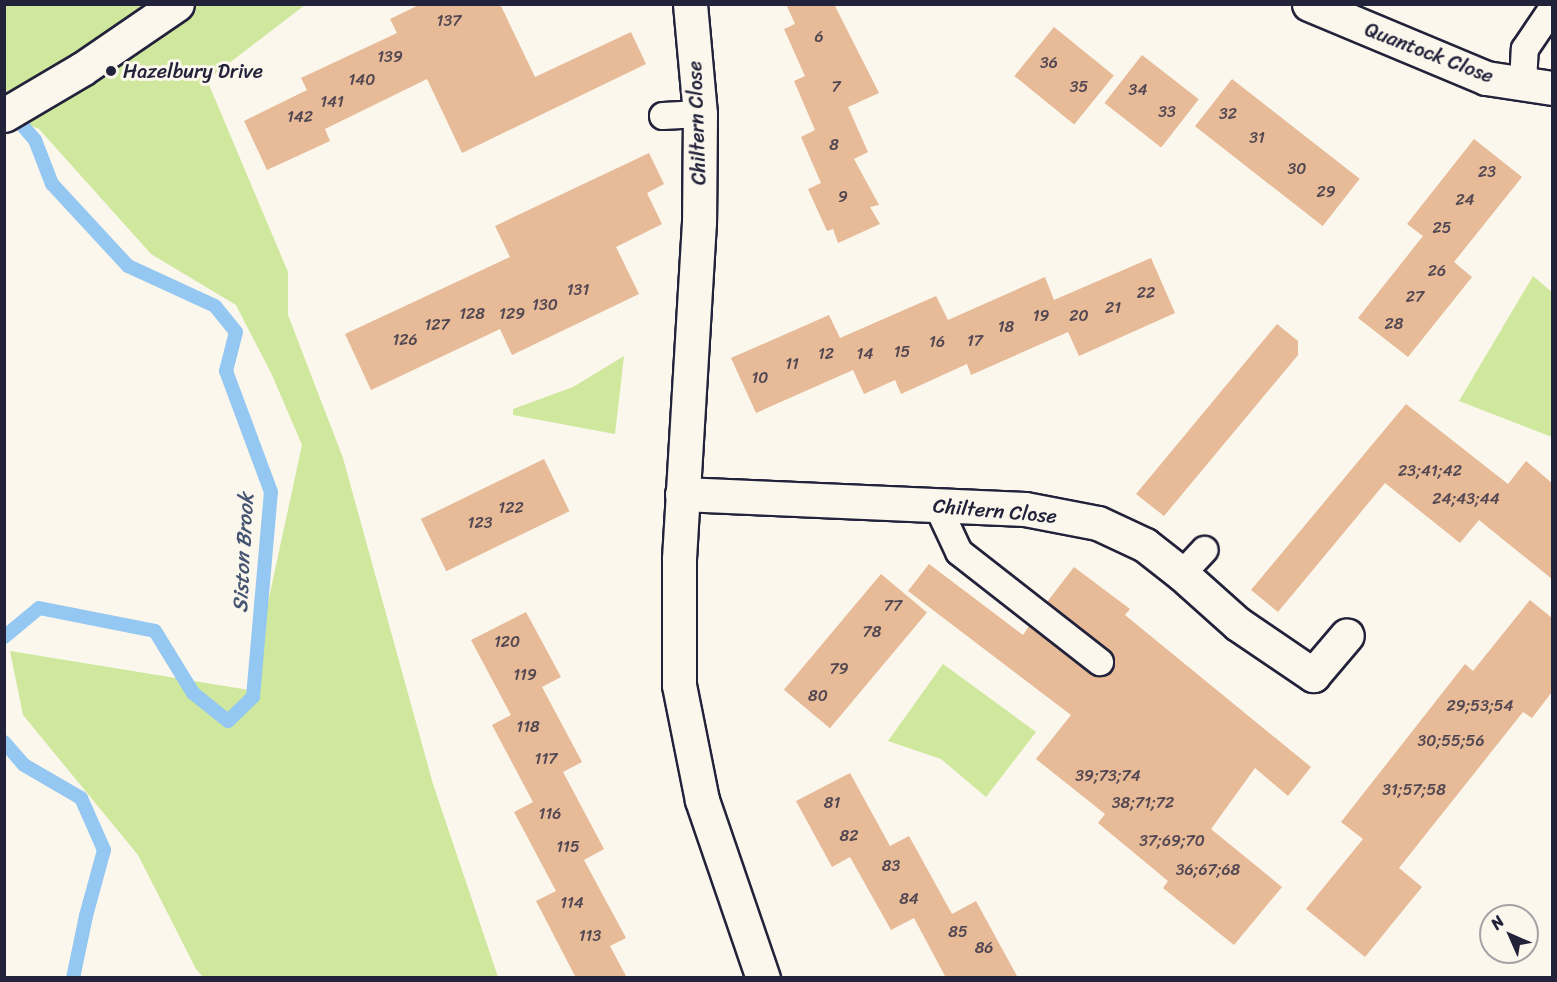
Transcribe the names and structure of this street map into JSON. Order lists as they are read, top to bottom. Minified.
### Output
{"streets":{"street":["Quantock Close","Chiltern Close"]},"water":["Siston Brook"],"places":["Hazelbury Drive"],"house_numbers":["137","6","139","36","140","7","35","34","141","33","32","142","31","8","30","23","29","9","24","25","26","131","22","27","130","21","128","129","19","20","28","127","18","126","17","16","15","12","14","11","10","23;41;42","24;43;44","122","123","77","78","120","79","119","80","29;53;54","118","30;55;56","117","39;73;74","31;57;58","81","38;71;72","116","82","37;69;70","115","83","36;67;68","84","114","85","113","86"],"north":"top left"}
